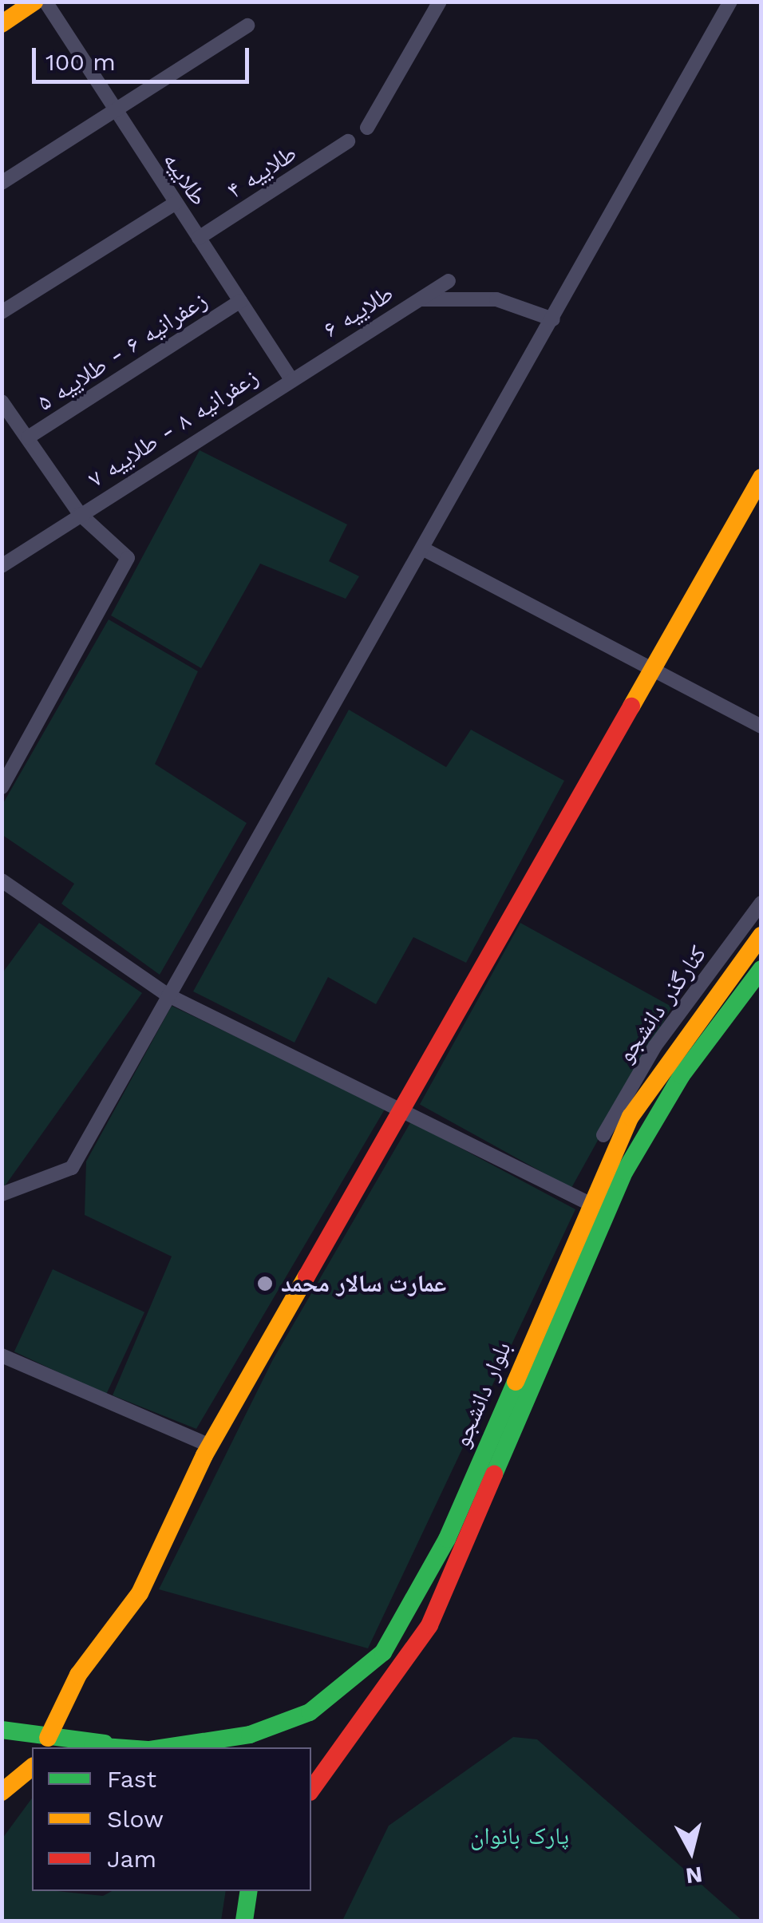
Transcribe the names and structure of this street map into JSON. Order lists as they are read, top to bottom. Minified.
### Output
{"streets":{"main road":["بلوار دانشجو"],"street":["طلاییه ۴","طلاییه","طلاییه ۶","زعفرانیه ۶ - طلاییه ۵","زعفرانیه ۸ - طلاییه ۷","کنارگذر دانشجو"]},"crossings":[["طلاییه ۴","طلاییه"],["طلاییه","طلاییه ۶"],["طلاییه","زعفرانیه ۶ - طلاییه ۵"],["طلاییه","زعفرانیه ۸ - طلاییه ۷"],["طلاییه ۶","زعفرانیه ۸ - طلاییه ۷"]],"parks":["پارک بانوان"],"places":["عمارت سالار محمد"],"legend":["Fast","Slow","Jam"],"scale_bar":"100 m","north":"bottom"}
